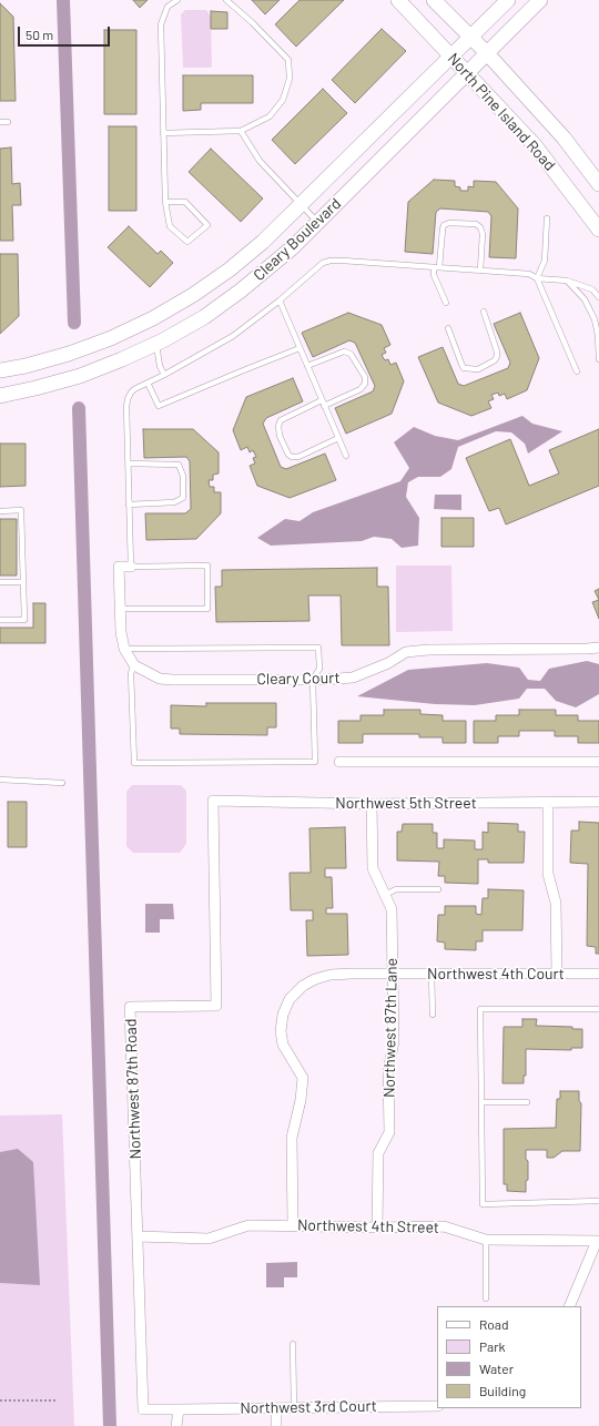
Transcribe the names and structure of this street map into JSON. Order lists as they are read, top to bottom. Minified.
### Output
{"streets":{"street":["North Pine Island Road","Cleary Boulevard","Cleary Court","Northwest 5th Street","Northwest 4th Court","Northwest 87th Lane","Northwest 87th Road","Northwest 4th Street","Northwest 3rd Court"]},"crossings":[["North Pine Island Road","Cleary Boulevard"],["Northwest 5th Street","Northwest 87th Lane"],["Northwest 5th Street","Northwest 87th Road"],["Northwest 4th Court","Northwest 87th Lane"],["Northwest 4th Court","Northwest 4th Street"],["Northwest 87th Lane","Northwest 4th Street"],["Northwest 87th Road","Northwest 4th Street"],["Northwest 87th Road","Northwest 3rd Court"]],"legend":["Road","Park","Water","Building"],"scale_bar":"50 m"}
